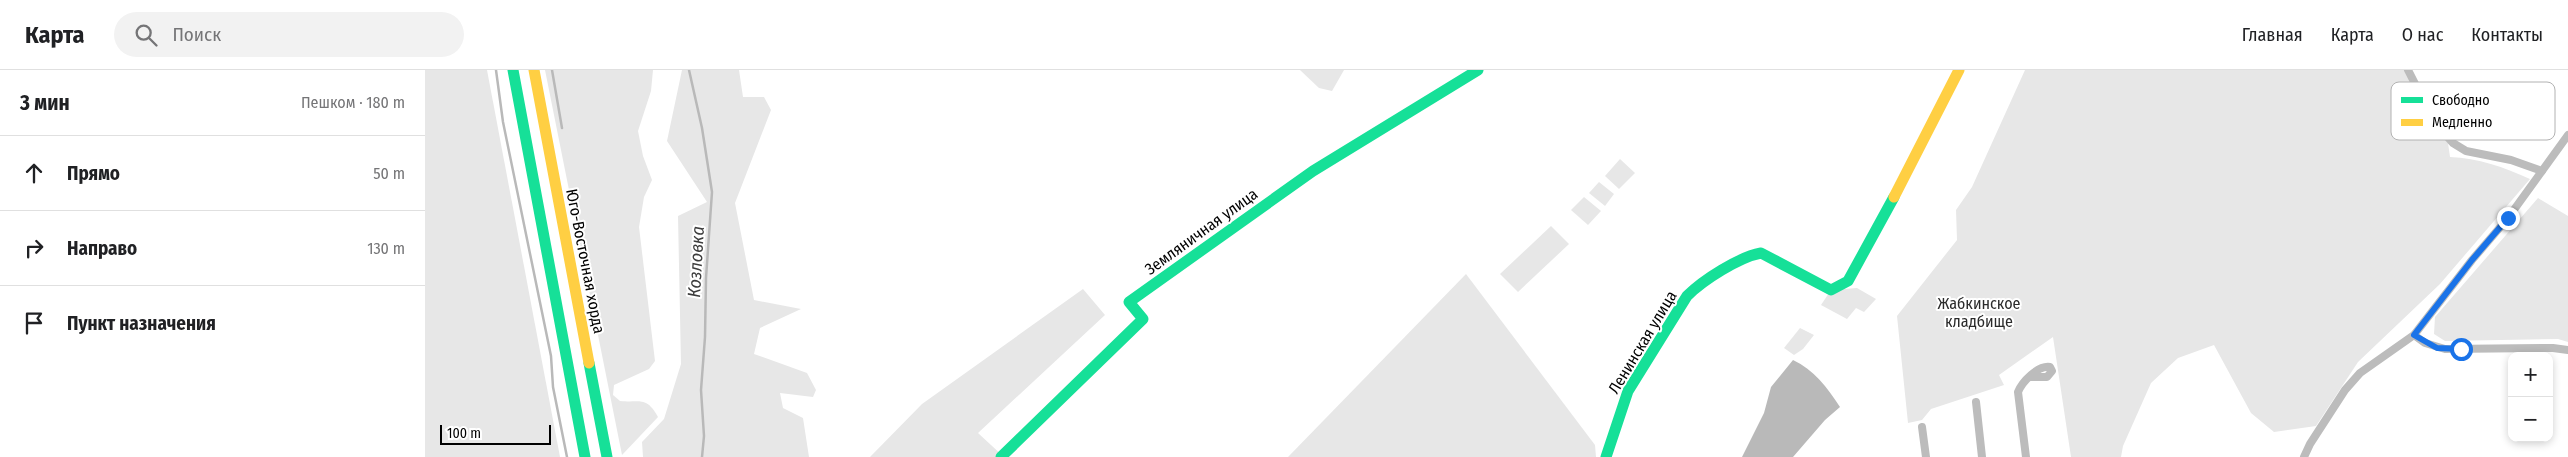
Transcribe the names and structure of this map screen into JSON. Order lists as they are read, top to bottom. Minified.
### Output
{"streets":{"street":["Земляничная улица","Юго-Восточная хорда","Ленинская улица"]},"water":["Козловка"],"parks":["Жабкинское кладбище"],"legend":["Свободно","Медленно"],"scale_bar":"100 m","page":{"header":"Карта","search":"Поиск","nav":["Главная","Карта","О нас","Контакты"],"heading":["3 мин","Пешком · 180 m"],"list":[["Прямо","50 m"],["Направо","130 m"],"Пункт назначения"],"map_buttons":["+","−"],"scale":"100 m"}}
